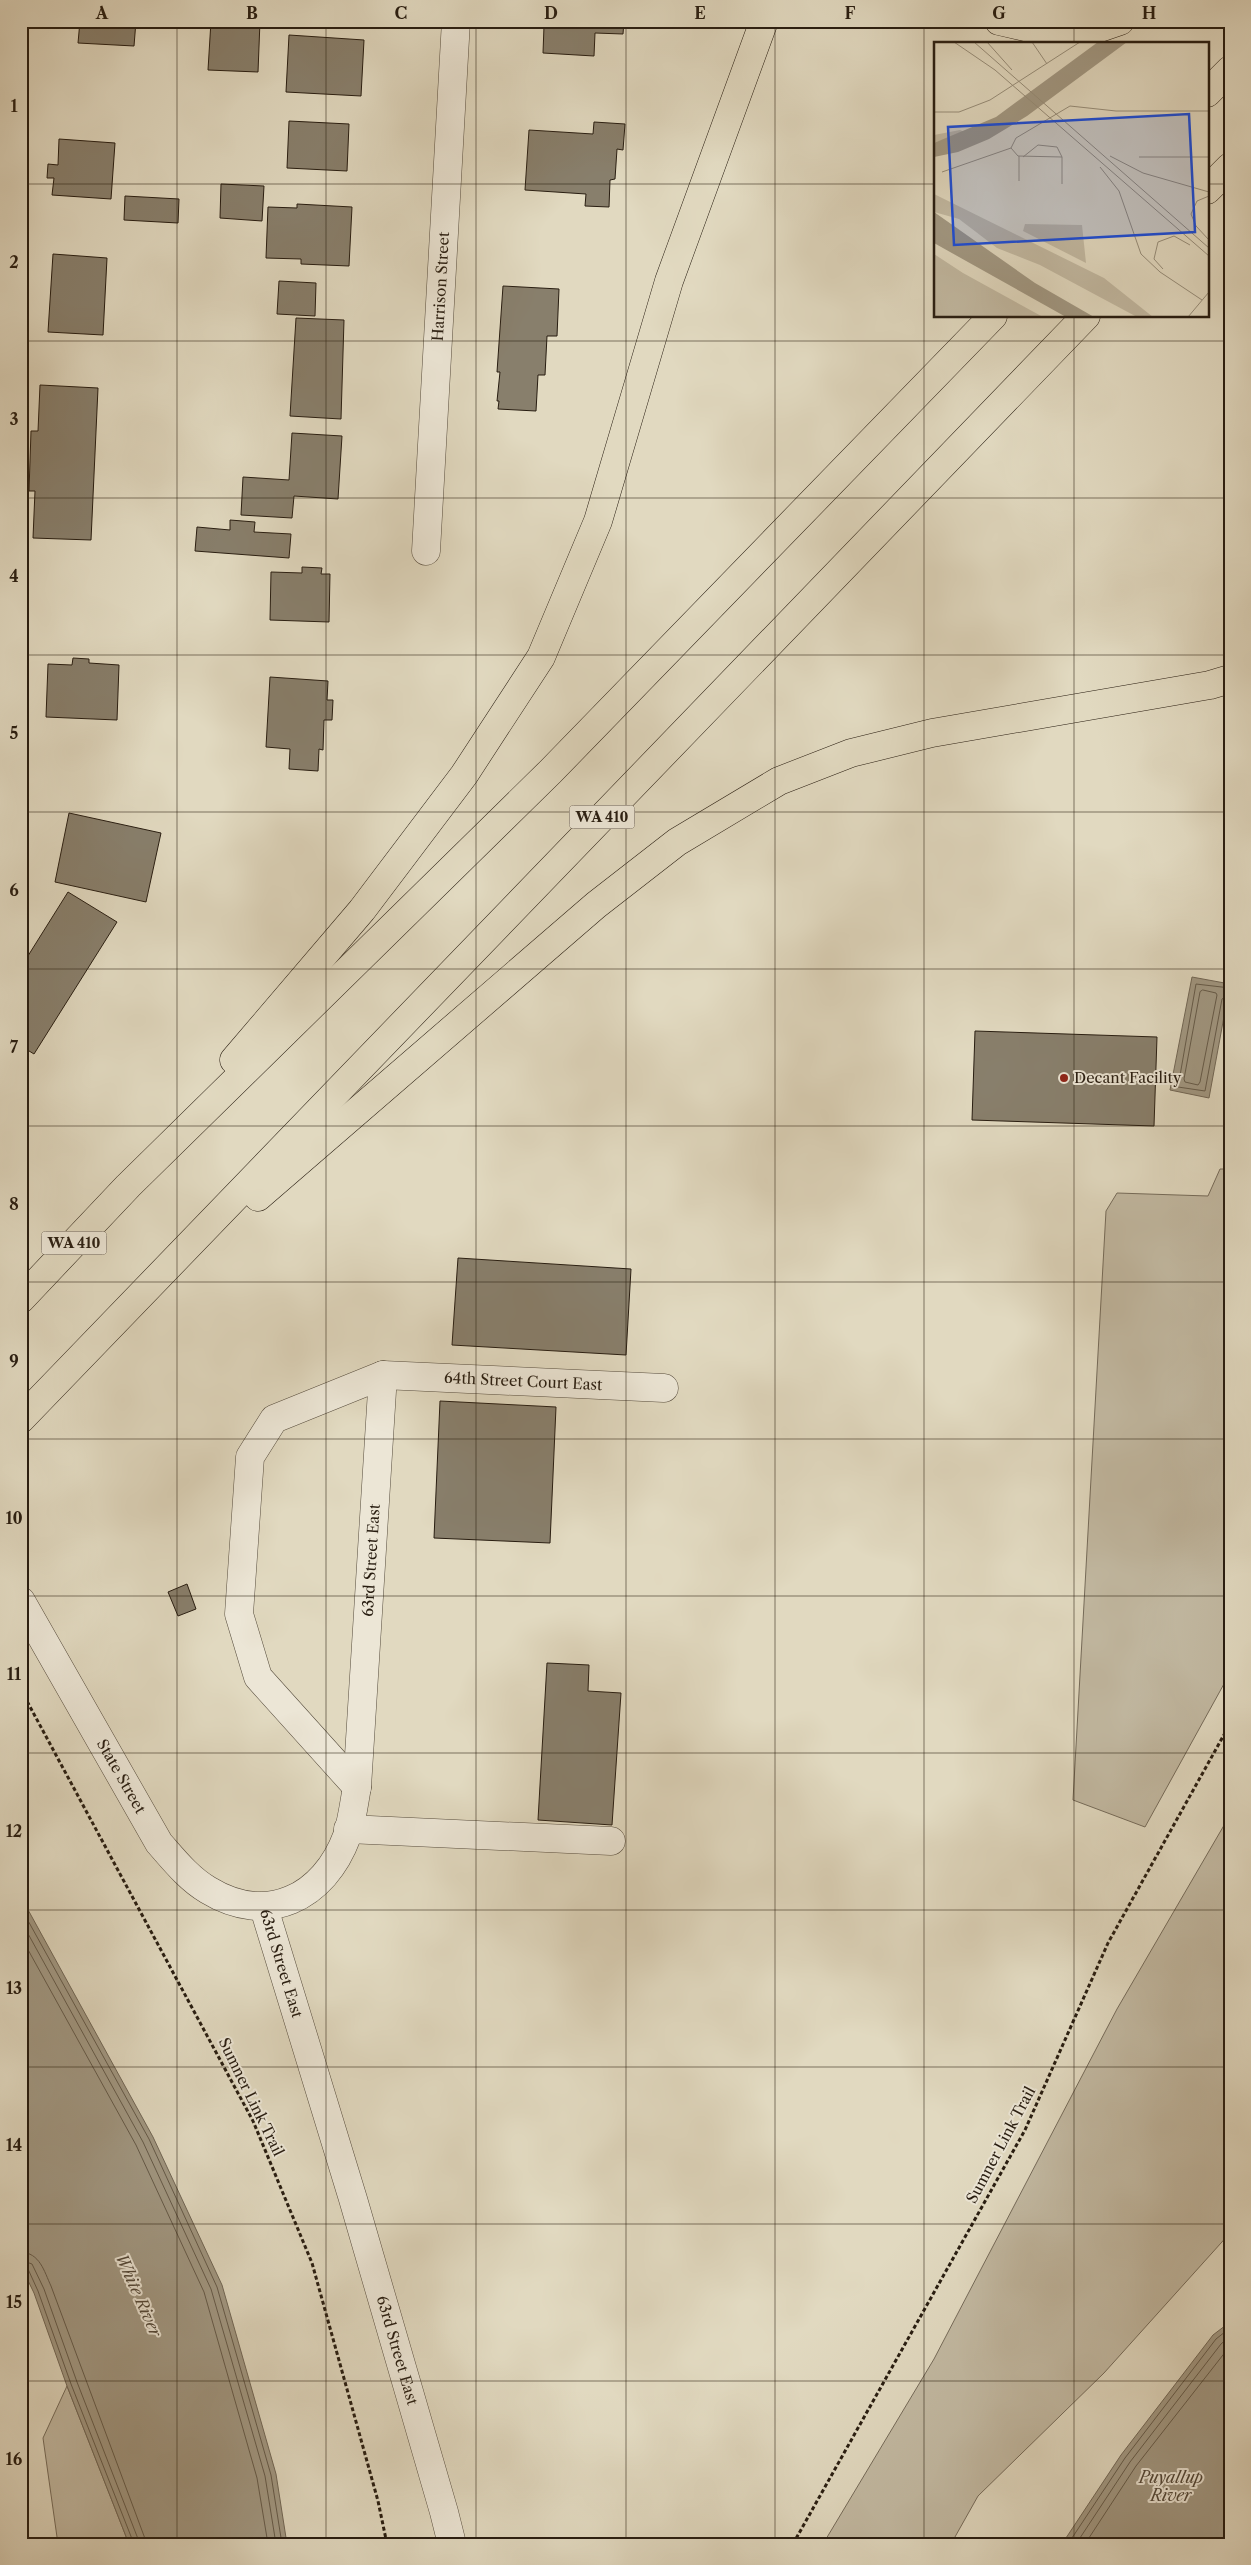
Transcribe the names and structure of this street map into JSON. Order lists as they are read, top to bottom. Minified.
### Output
{"streets":{"highway":["WA 410"],"street":["Harrison Street","64th Street Court East","63rd Street East","State Street"],"path":["Sumner Link Trail"]},"crossings":[["64th Street Court East","63rd Street East"],["63rd Street East","State Street"]],"water":["White River","Puyallup River"],"places":["Decant Facility"],"grid":{"columns":["A","B","C","D","E","F","G","H"],"rows":["1","2","3","4","5","6","7","8","9","10","11","12","13","14","15","16"]}}
